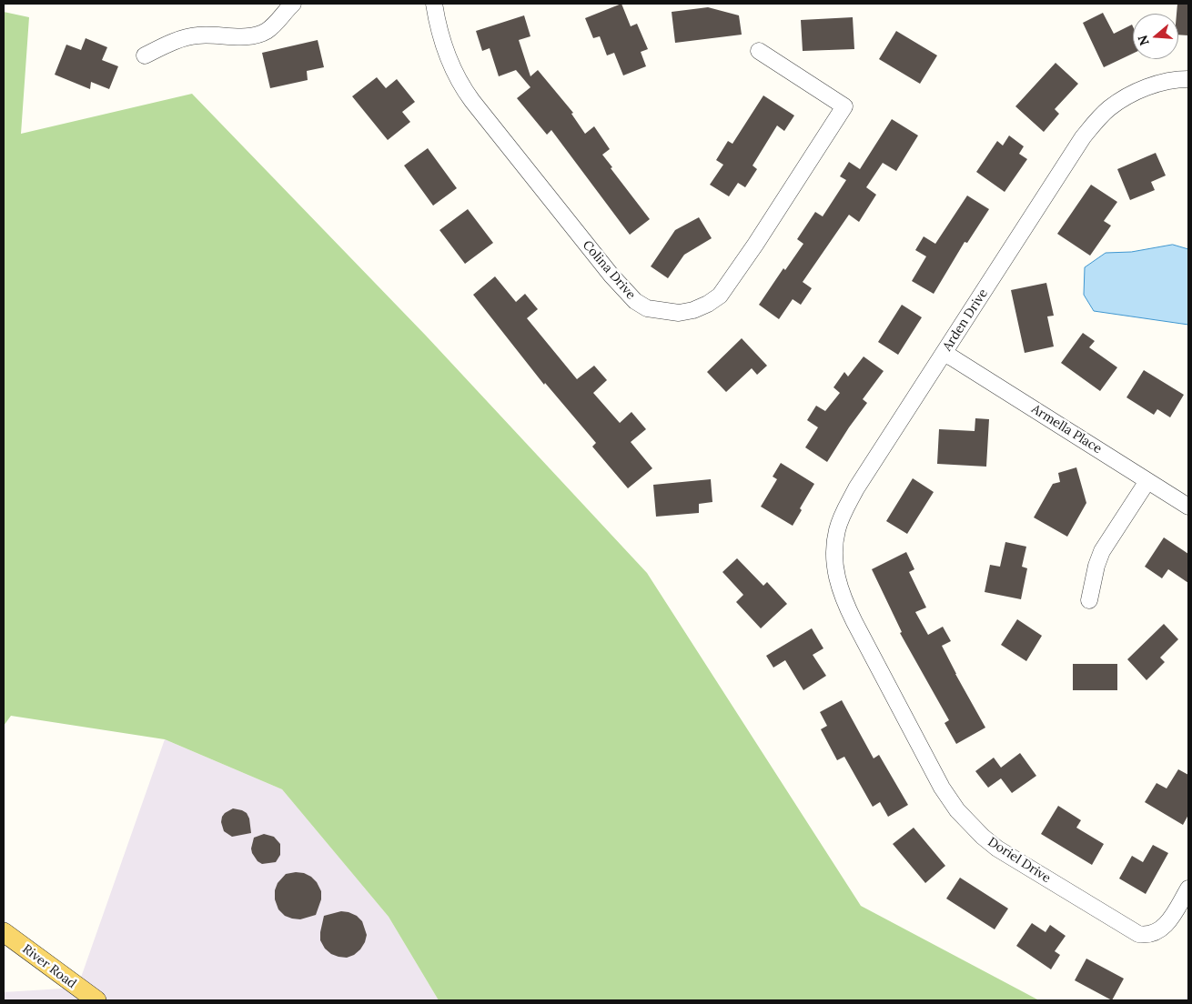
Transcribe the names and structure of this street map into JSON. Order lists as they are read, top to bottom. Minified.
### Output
{"streets":{"main road":["River Road"],"street":["Colina Drive","Arden Drive","Armella Place","Doriel Drive"]},"crossings":[["Arden Drive","Armella Place"],["Arden Drive","Doriel Drive"]],"north":"left"}
